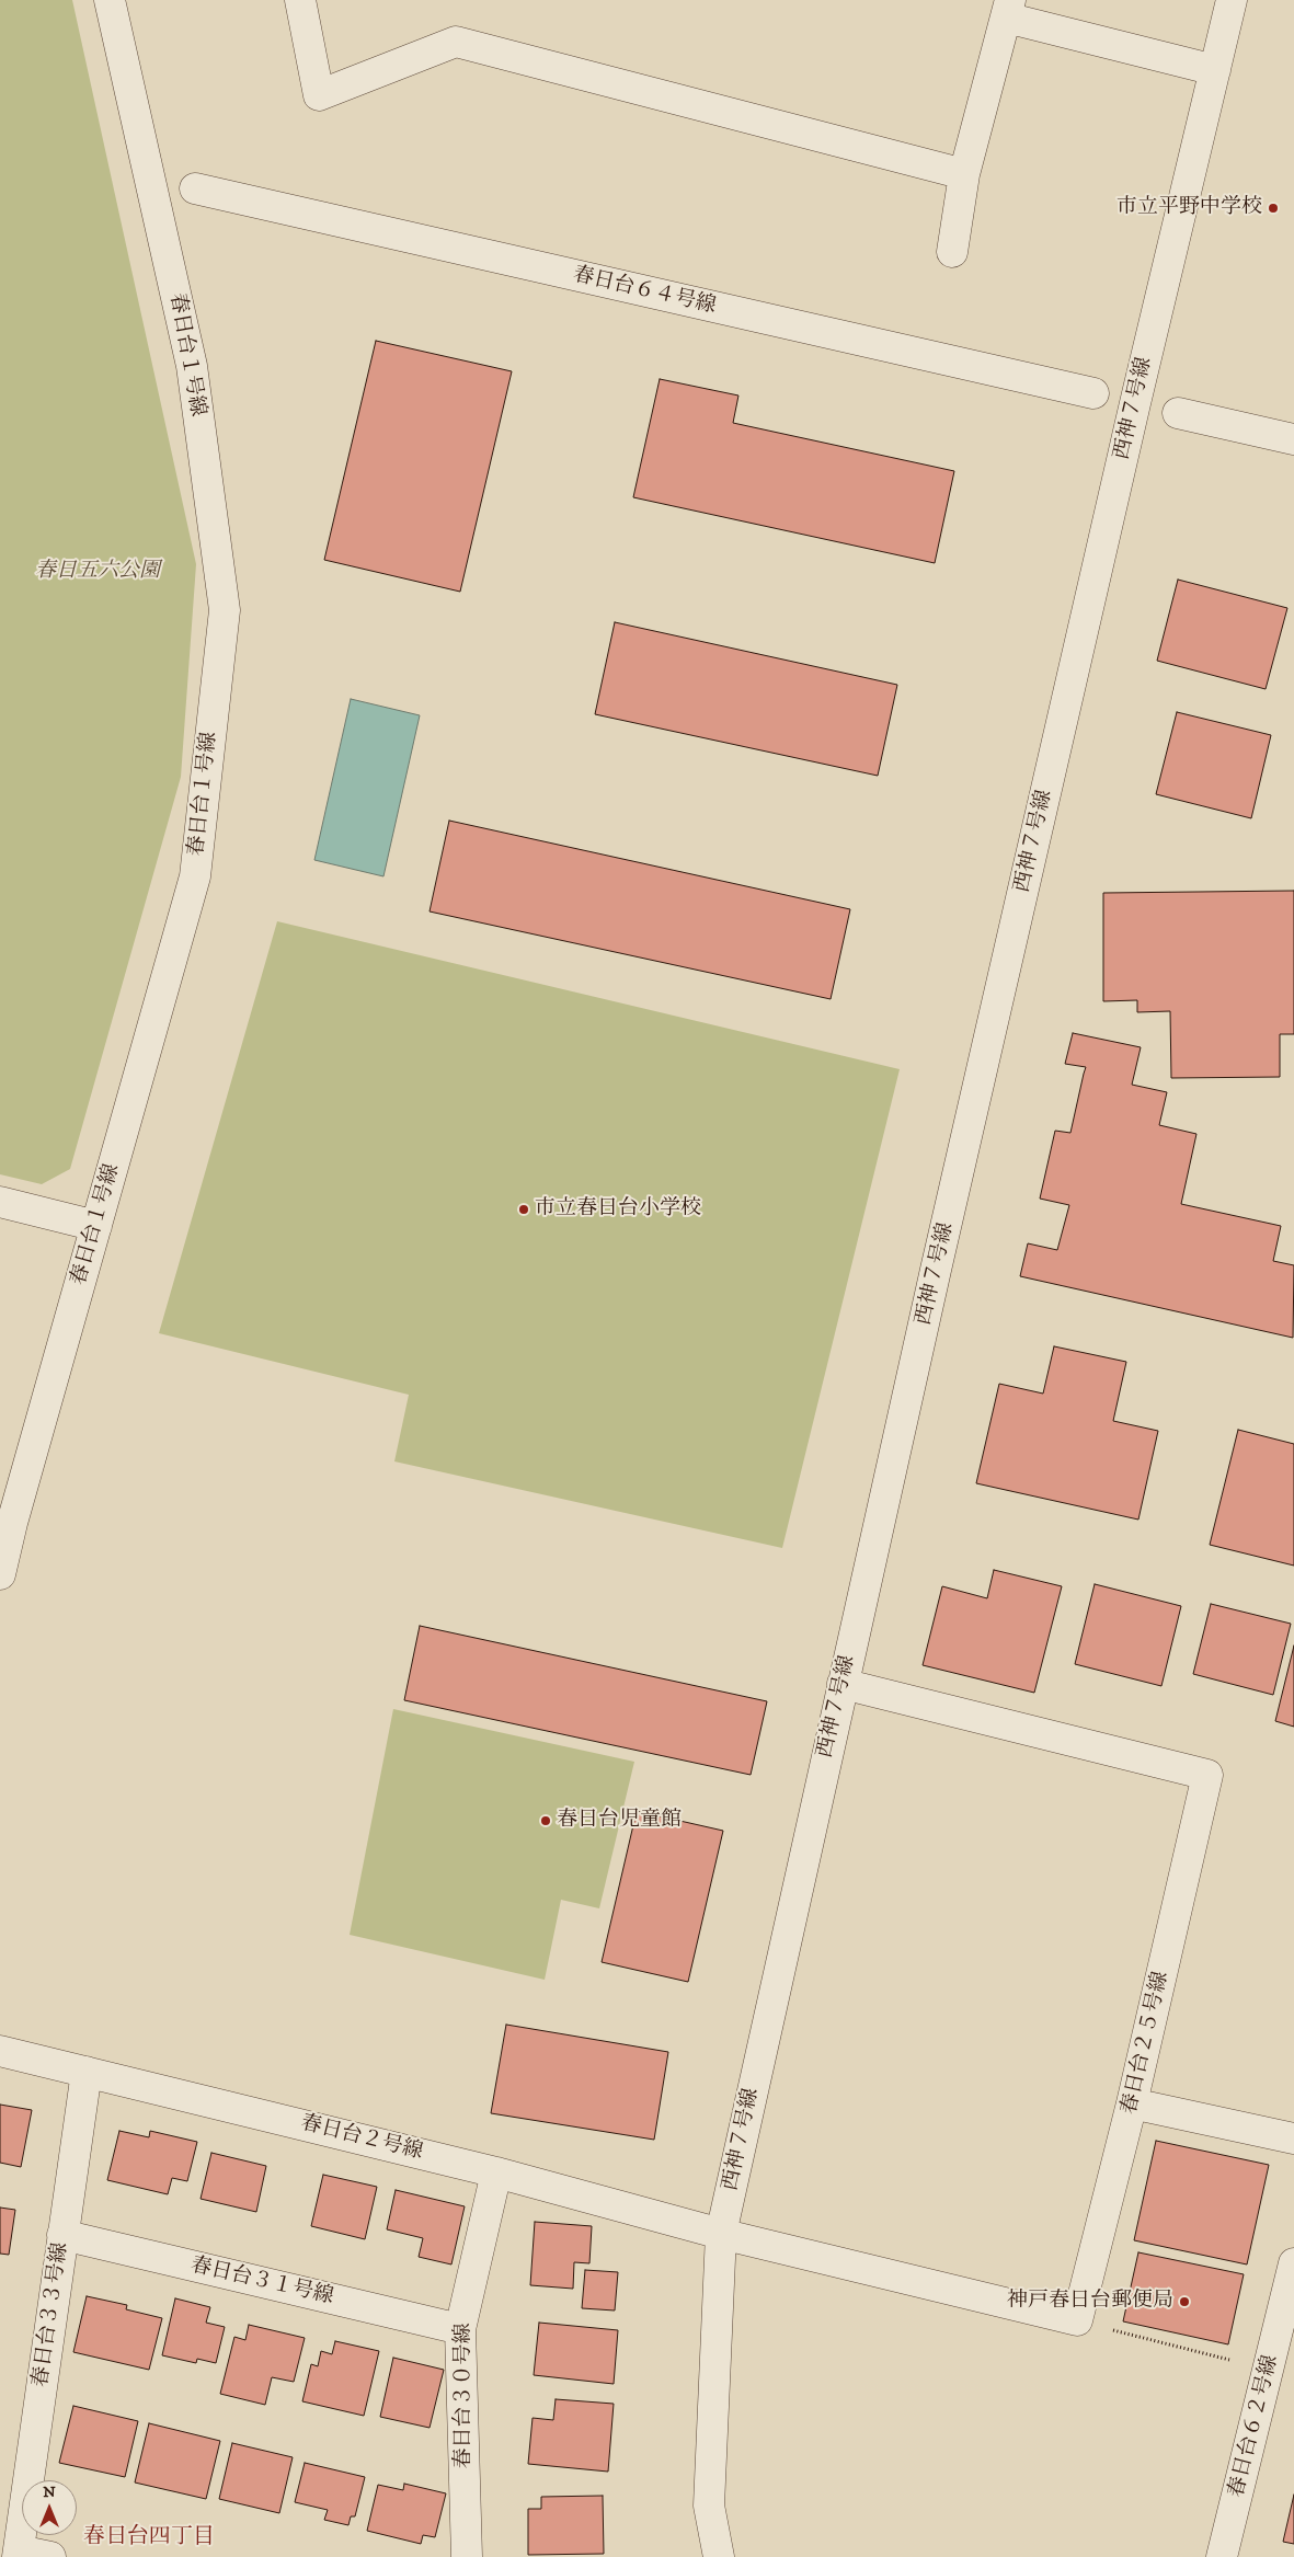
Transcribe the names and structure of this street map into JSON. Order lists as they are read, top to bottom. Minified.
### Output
{"streets":{"street":["春日台６４号線","春日台１号線","西神７号線","春日台２５号線","春日台２号線","春日台３１号線","春日台３３号線","春日台３０号線","春日台６２号線"]},"crossings":[["西神７号線","春日台２５号線"],["西神７号線","春日台２号線"],["春日台２号線","春日台３３号線"],["春日台２号線","春日台３０号線"],["春日台３１号線","春日台３３号線"],["春日台３１号線","春日台３０号線"]],"districts":["春日台四丁目"],"parks":["春日五六公園"],"places":["市立平野中学校","市立春日台小学校","春日台児童館","神戸春日台郵便局"],"north":"top"}
